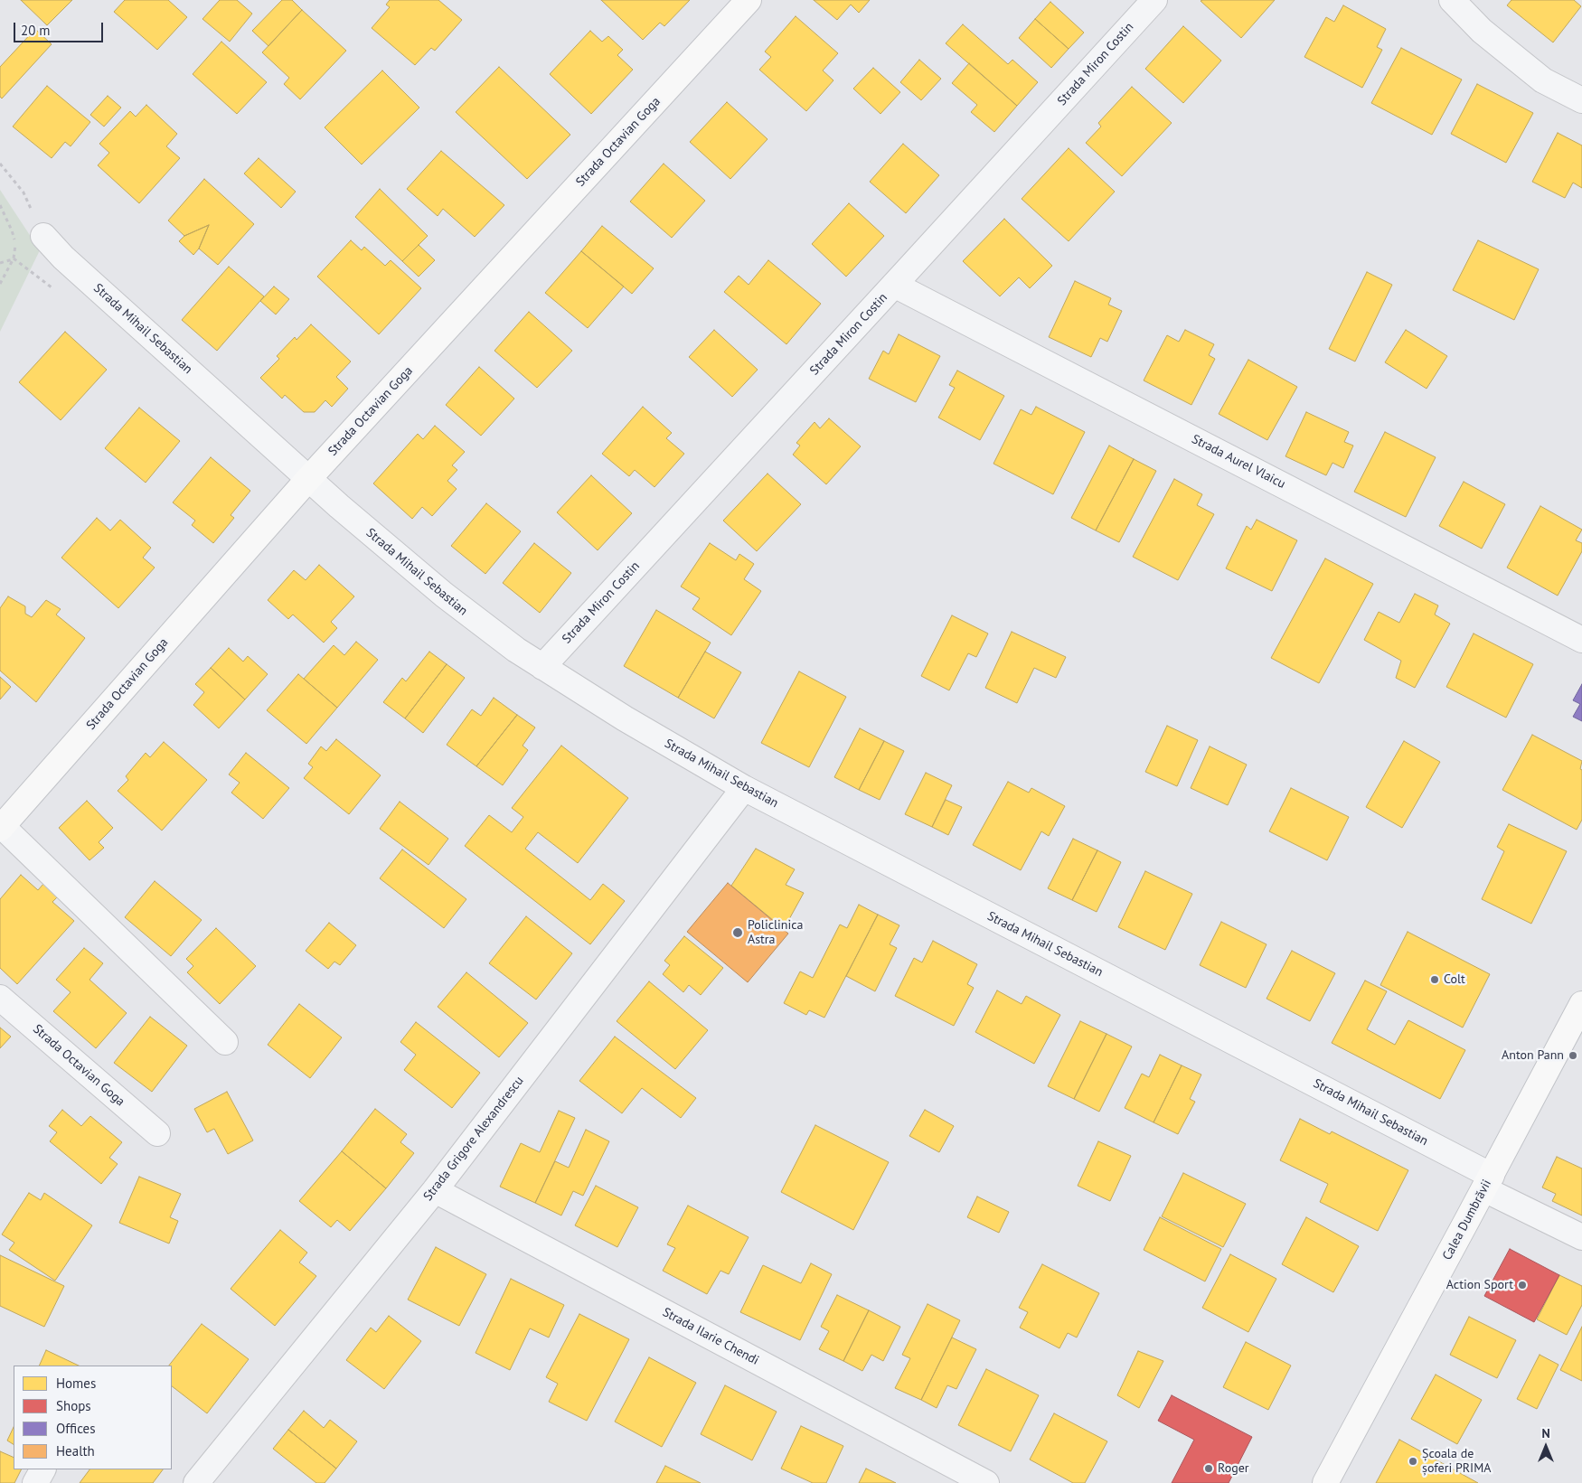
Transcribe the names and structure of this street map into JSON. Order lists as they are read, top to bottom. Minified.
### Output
{"streets":{"main road":["Strada Octavian Goga","Calea Dumbrăvii"],"street":["Strada Miron Costin","Strada Mihail Sebastian","Strada Aurel Vlaicu","Strada Grigore Alexandrescu","Strada Ilarie Chendi"]},"crossings":[["Strada Miron Costin","Strada Mihail Sebastian"],["Strada Miron Costin","Strada Aurel Vlaicu"],["Strada Octavian Goga","Strada Mihail Sebastian"],["Strada Mihail Sebastian","Strada Grigore Alexandrescu"],["Strada Mihail Sebastian","Calea Dumbrăvii"],["Strada Grigore Alexandrescu","Strada Ilarie Chendi"]],"places":["Policlinica Astra","Colt","Anton Pann","Action Sport","Școala de șoferi PRIMA","Roger"],"legend":["Homes","Shops","Offices","Health"],"scale_bar":"20 m","north":"top"}
